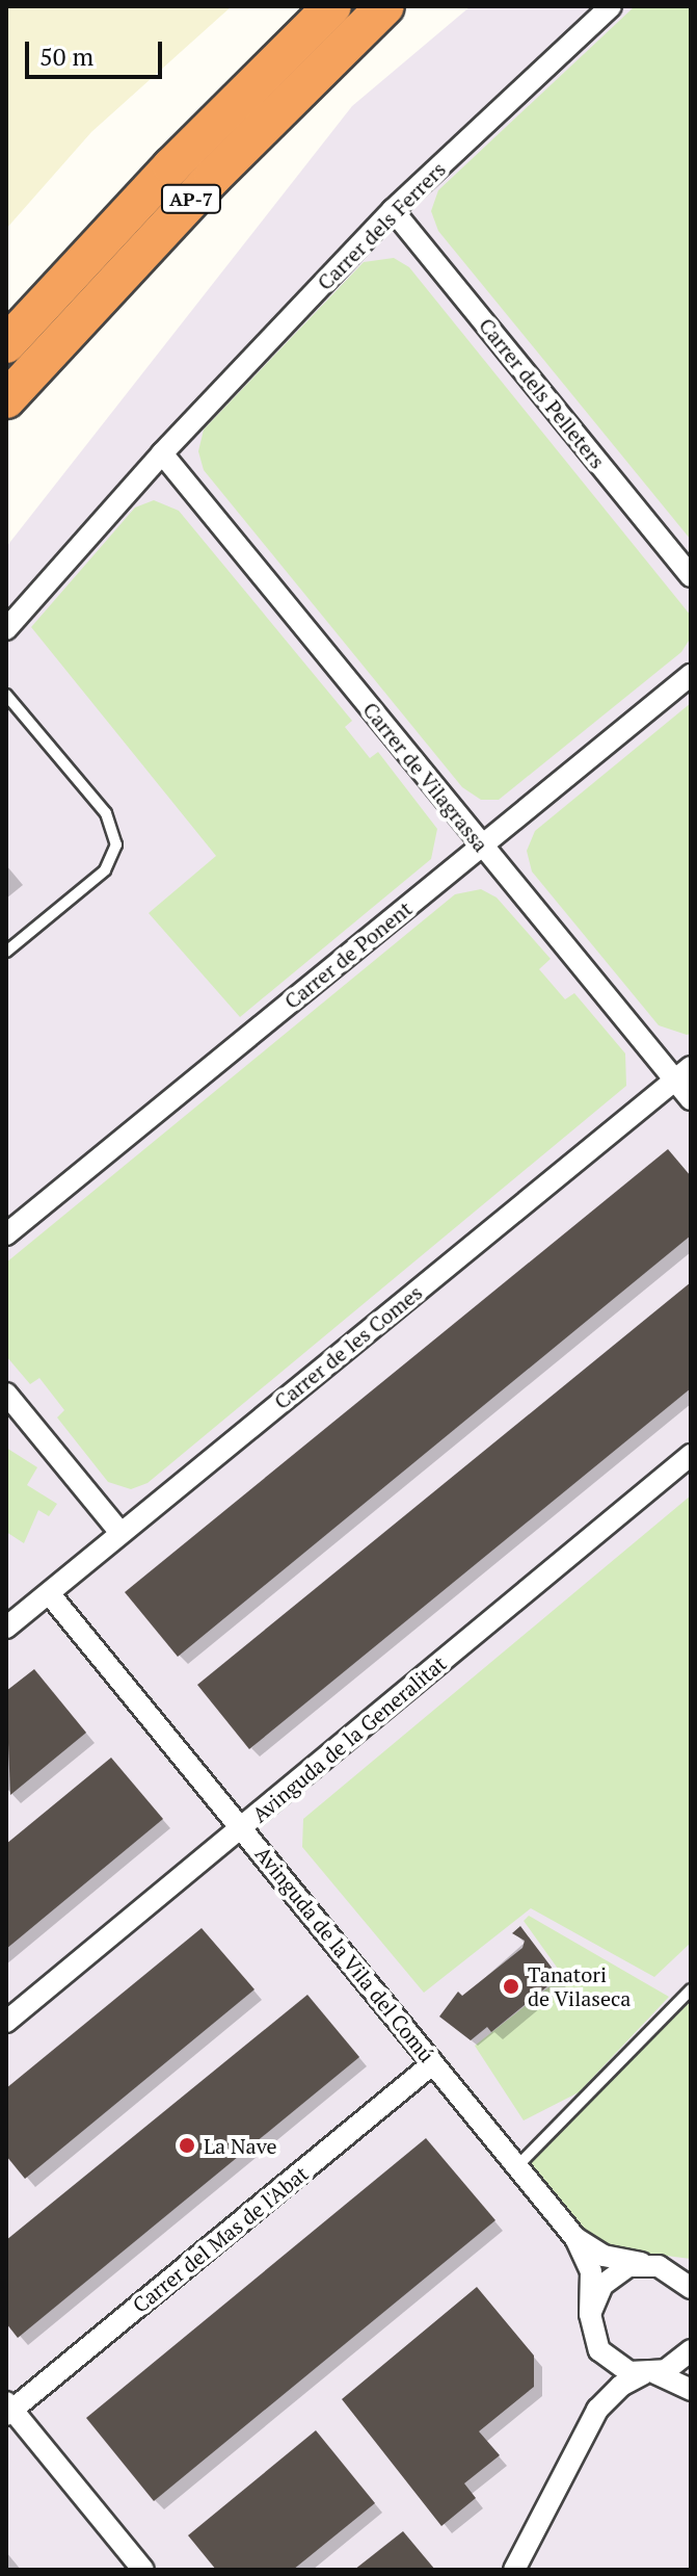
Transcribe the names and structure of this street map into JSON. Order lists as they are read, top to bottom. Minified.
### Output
{"streets":{"highway":["AP-7"],"street":["Carrer dels Ferrers","Carrer dels Pelleters","Carrer de Vilagrassa","Carrer de Ponent","Carrer de les Comes","Avinguda de la Generalitat","Avinguda de la Vila del Comú","Carrer del Mas de l'Abat"]},"crossings":[["Carrer dels Ferrers","Carrer dels Pelleters"],["Carrer dels Ferrers","Carrer de Vilagrassa"],["Carrer de Vilagrassa","Carrer de Ponent"],["Carrer de Vilagrassa","Carrer de les Comes"],["Carrer de les Comes","Avinguda de la Vila del Comú"],["Avinguda de la Generalitat","Avinguda de la Vila del Comú"],["Avinguda de la Vila del Comú","Carrer del Mas de l'Abat"]],"places":["Tanatori de Vilaseca","La Nave"],"scale_bar":"50 m"}
